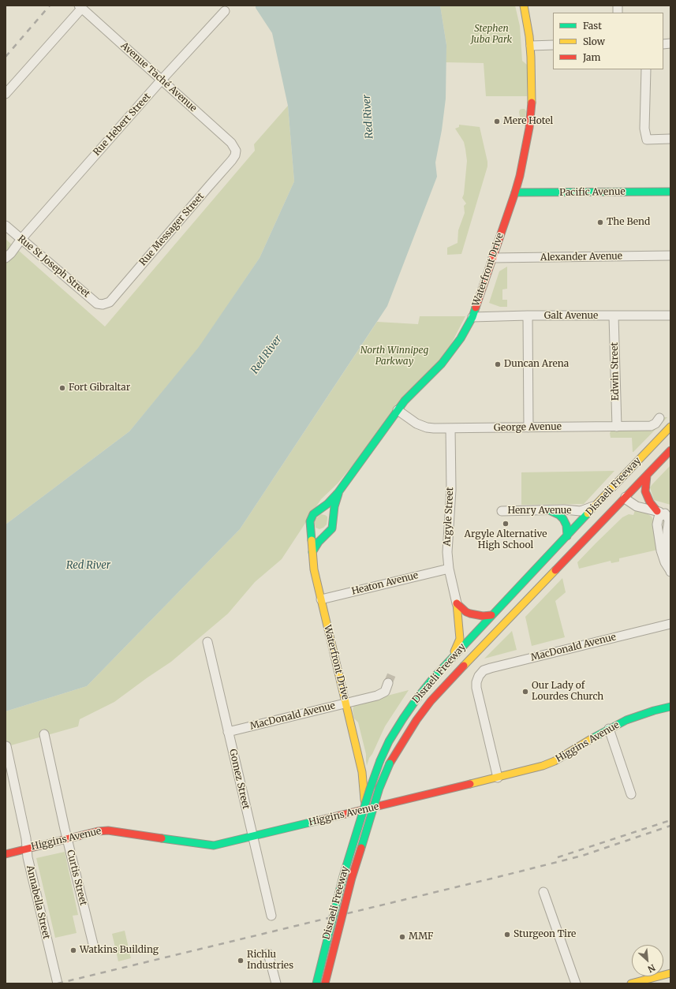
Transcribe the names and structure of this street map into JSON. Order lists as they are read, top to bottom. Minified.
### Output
{"streets":{"main road":["Pacific Avenue","Waterfront Drive","Disraeli Freeway","Higgins Avenue"],"street":["Avenue Taché Avenue","Rue Hebert Street","Rue Messager Street","Alexander Avenue","Rue St Joseph Street","Galt Avenue","Edwin Street","George Avenue","Henry Avenue","Argyle Street","Heaton Avenue","MacDonald Avenue","Gomez Street","Curtis Street","Annabella Street"]},"crossings":[["Avenue Taché Avenue","Rue Hebert Street"],["Avenue Taché Avenue","Rue Messager Street"],["Rue Hebert Street","Rue St Joseph Street"],["Pacific Avenue","Waterfront Drive"],["Rue Messager Street","Rue St Joseph Street"],["Alexander Avenue","Waterfront Drive"],["Waterfront Drive","Galt Avenue"],["Waterfront Drive","George Avenue"],["Waterfront Drive","Heaton Avenue"],["Waterfront Drive","MacDonald Avenue"],["Waterfront Drive","Higgins Avenue"],["Galt Avenue","Edwin Street"],["Edwin Street","George Avenue"],["George Avenue","Argyle Street"],["Disraeli Freeway","Henry Avenue"],["Argyle Street","Heaton Avenue"],["MacDonald Avenue","Higgins Avenue"],["MacDonald Avenue","Gomez Street"],["Higgins Avenue","Gomez Street"],["Higgins Avenue","Curtis Street"],["Higgins Avenue","Annabella Street"]],"water":["Red River"],"parks":["Stephen Juba Park","North Winnipeg Parkway"],"places":["Mere Hotel","The Bend","Duncan Arena","Fort Gibraltar","Argyle Alternative High School","Our Lady of Lourdes Church","Sturgeon Tire","MMF","Watkins Building","Richlu Industries"],"legend":["Fast","Slow","Jam"],"north":"bottom right"}
